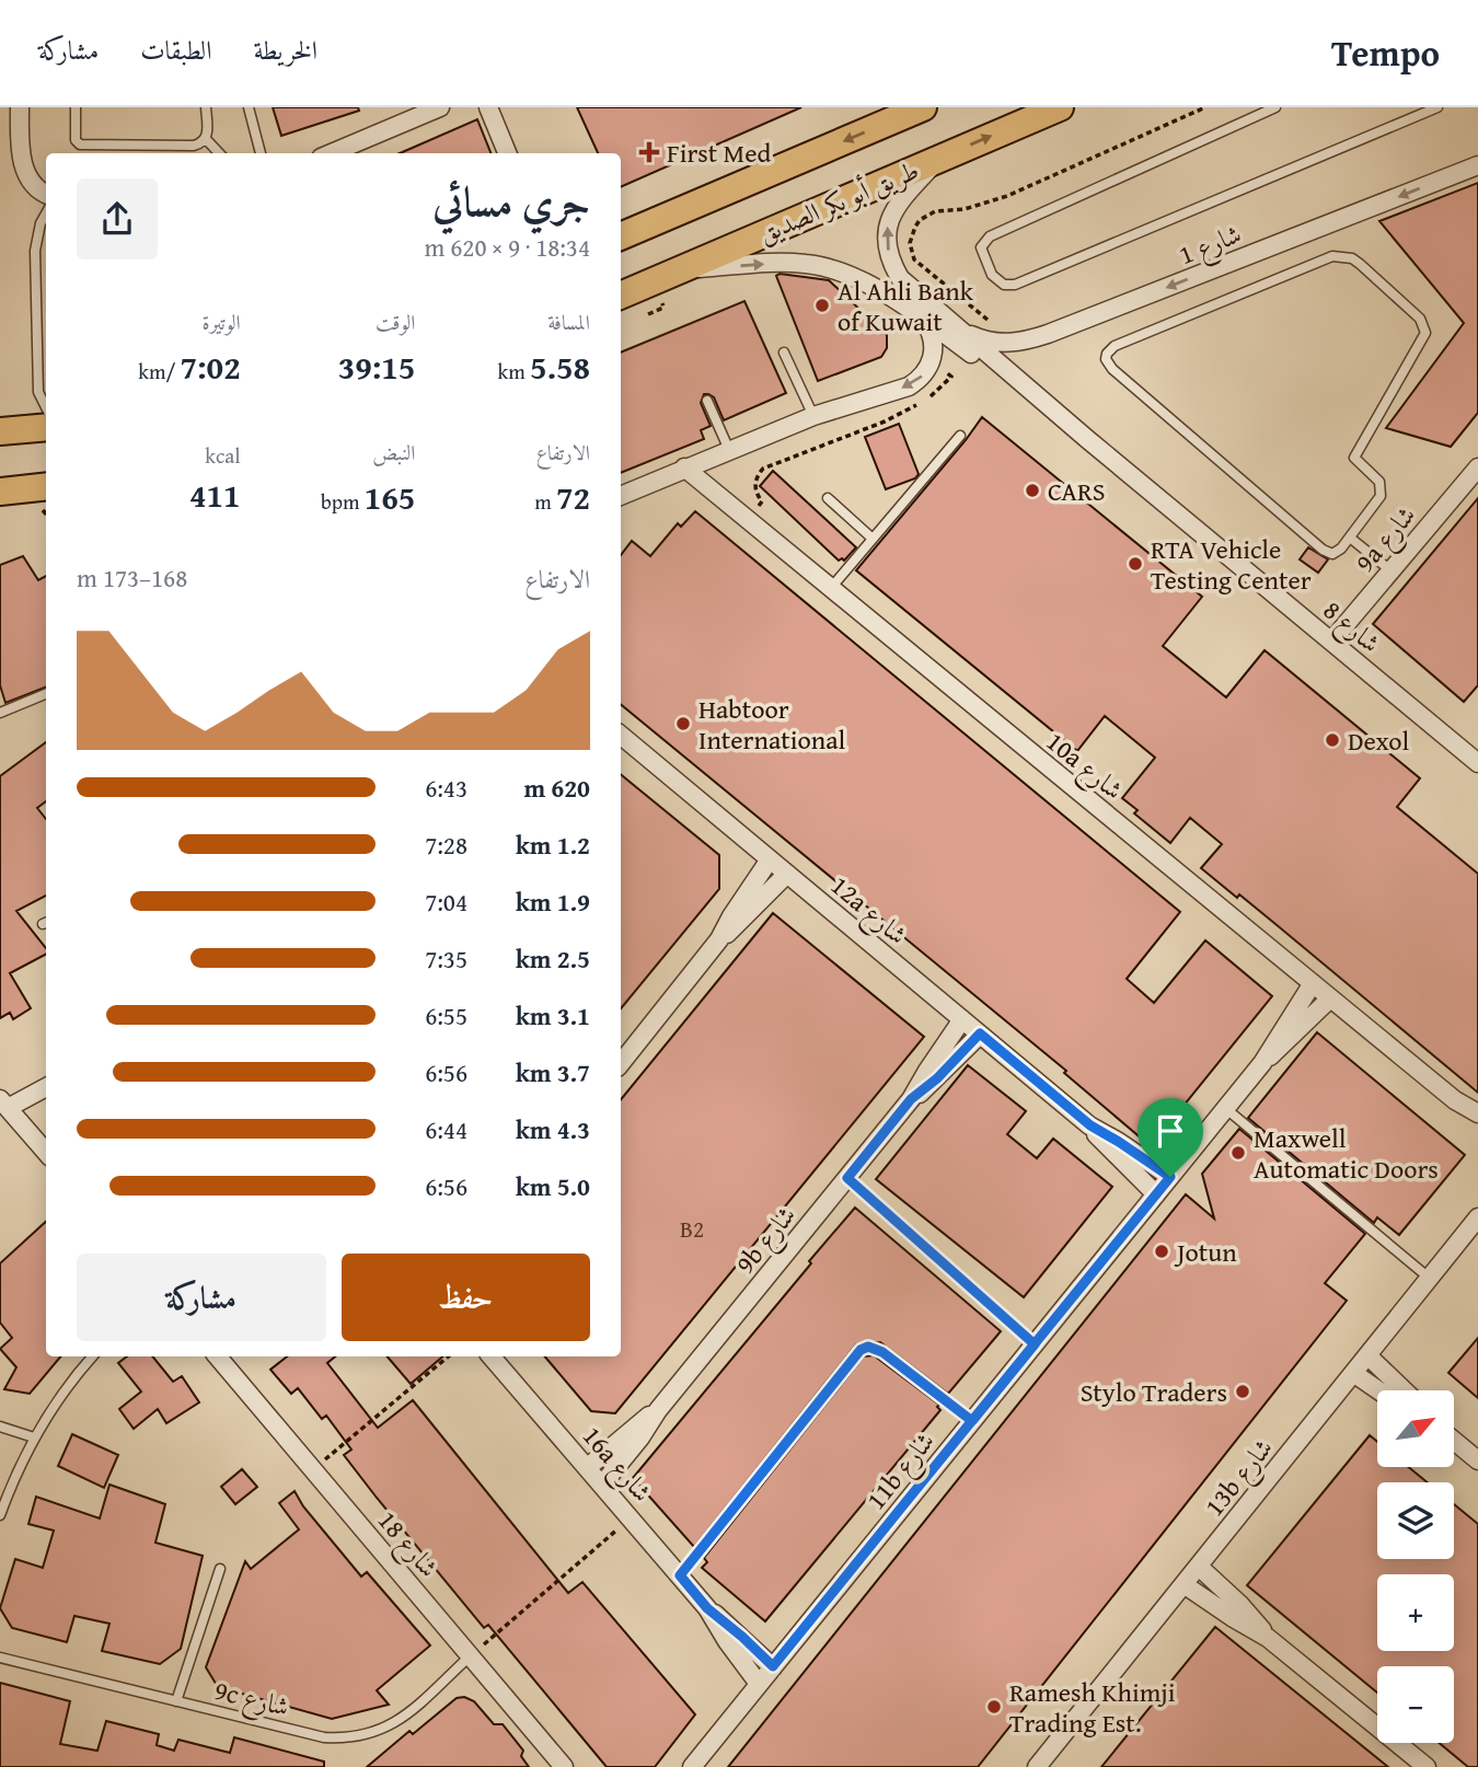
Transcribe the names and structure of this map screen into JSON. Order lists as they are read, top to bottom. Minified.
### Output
{"streets":{"main road":["طريق أبو بكر الصديق"],"street":["شارع 1","9a شارع","شارع 8","10a شارع","12a شارع","9b شارع","16a شارع","11b شارع","13b شارع","شارع 18"],"lane":["9c شارع"]},"crossings":[["طريق أبو بكر الصديق","شارع 8"],["شارع 1","شارع 8"],["9a شارع","شارع 8"],["10a شارع","11b شارع"],["12a شارع","9b شارع"],["12a شارع","11b شارع"],["9b شارع","16a شارع"],["16a شارع","11b شارع"],["شارع 18","9c شارع"]],"one_way":["شارع 1"],"places":{"health":["First Med"],"other":["Al Ahli Bank of Kuwait","CARS","RTA Vehicle Testing Center","Habtoor International","Dexol","Maxwell Automatic Doors","Jotun","Stylo Traders","Ramesh Khimji Trading Est."]},"house_numbers":["B2"],"north":"top right","page":{"header":"Tempo","nav":["الخريطة","الطبقات","مشاركة"],"heading":["جري مسائي","18:34 · 9 × 620 m"],"stats":[["المسافة","5.58 km"],["الوقت","39:15"],["الوتيرة","7:02 /km"],["الارتفاع","72 m"],["النبض","165 bpm"],["kcal","411"]],"chart":["الارتفاع","168–173 m"],"list":[{"name":"620 m","note":"6:43"},{"name":"1.2 km","note":"7:28"},{"name":"1.9 km","note":"7:04"},{"name":"2.5 km","note":"7:35"},{"name":"3.1 km","note":"6:55"},{"name":"3.7 km","note":"6:56"},{"name":"4.3 km","note":"6:44"},{"name":"5.0 km","note":"6:56"}],"buttons":["حفظ","مشاركة"],"map_buttons":["+","−"]}}
